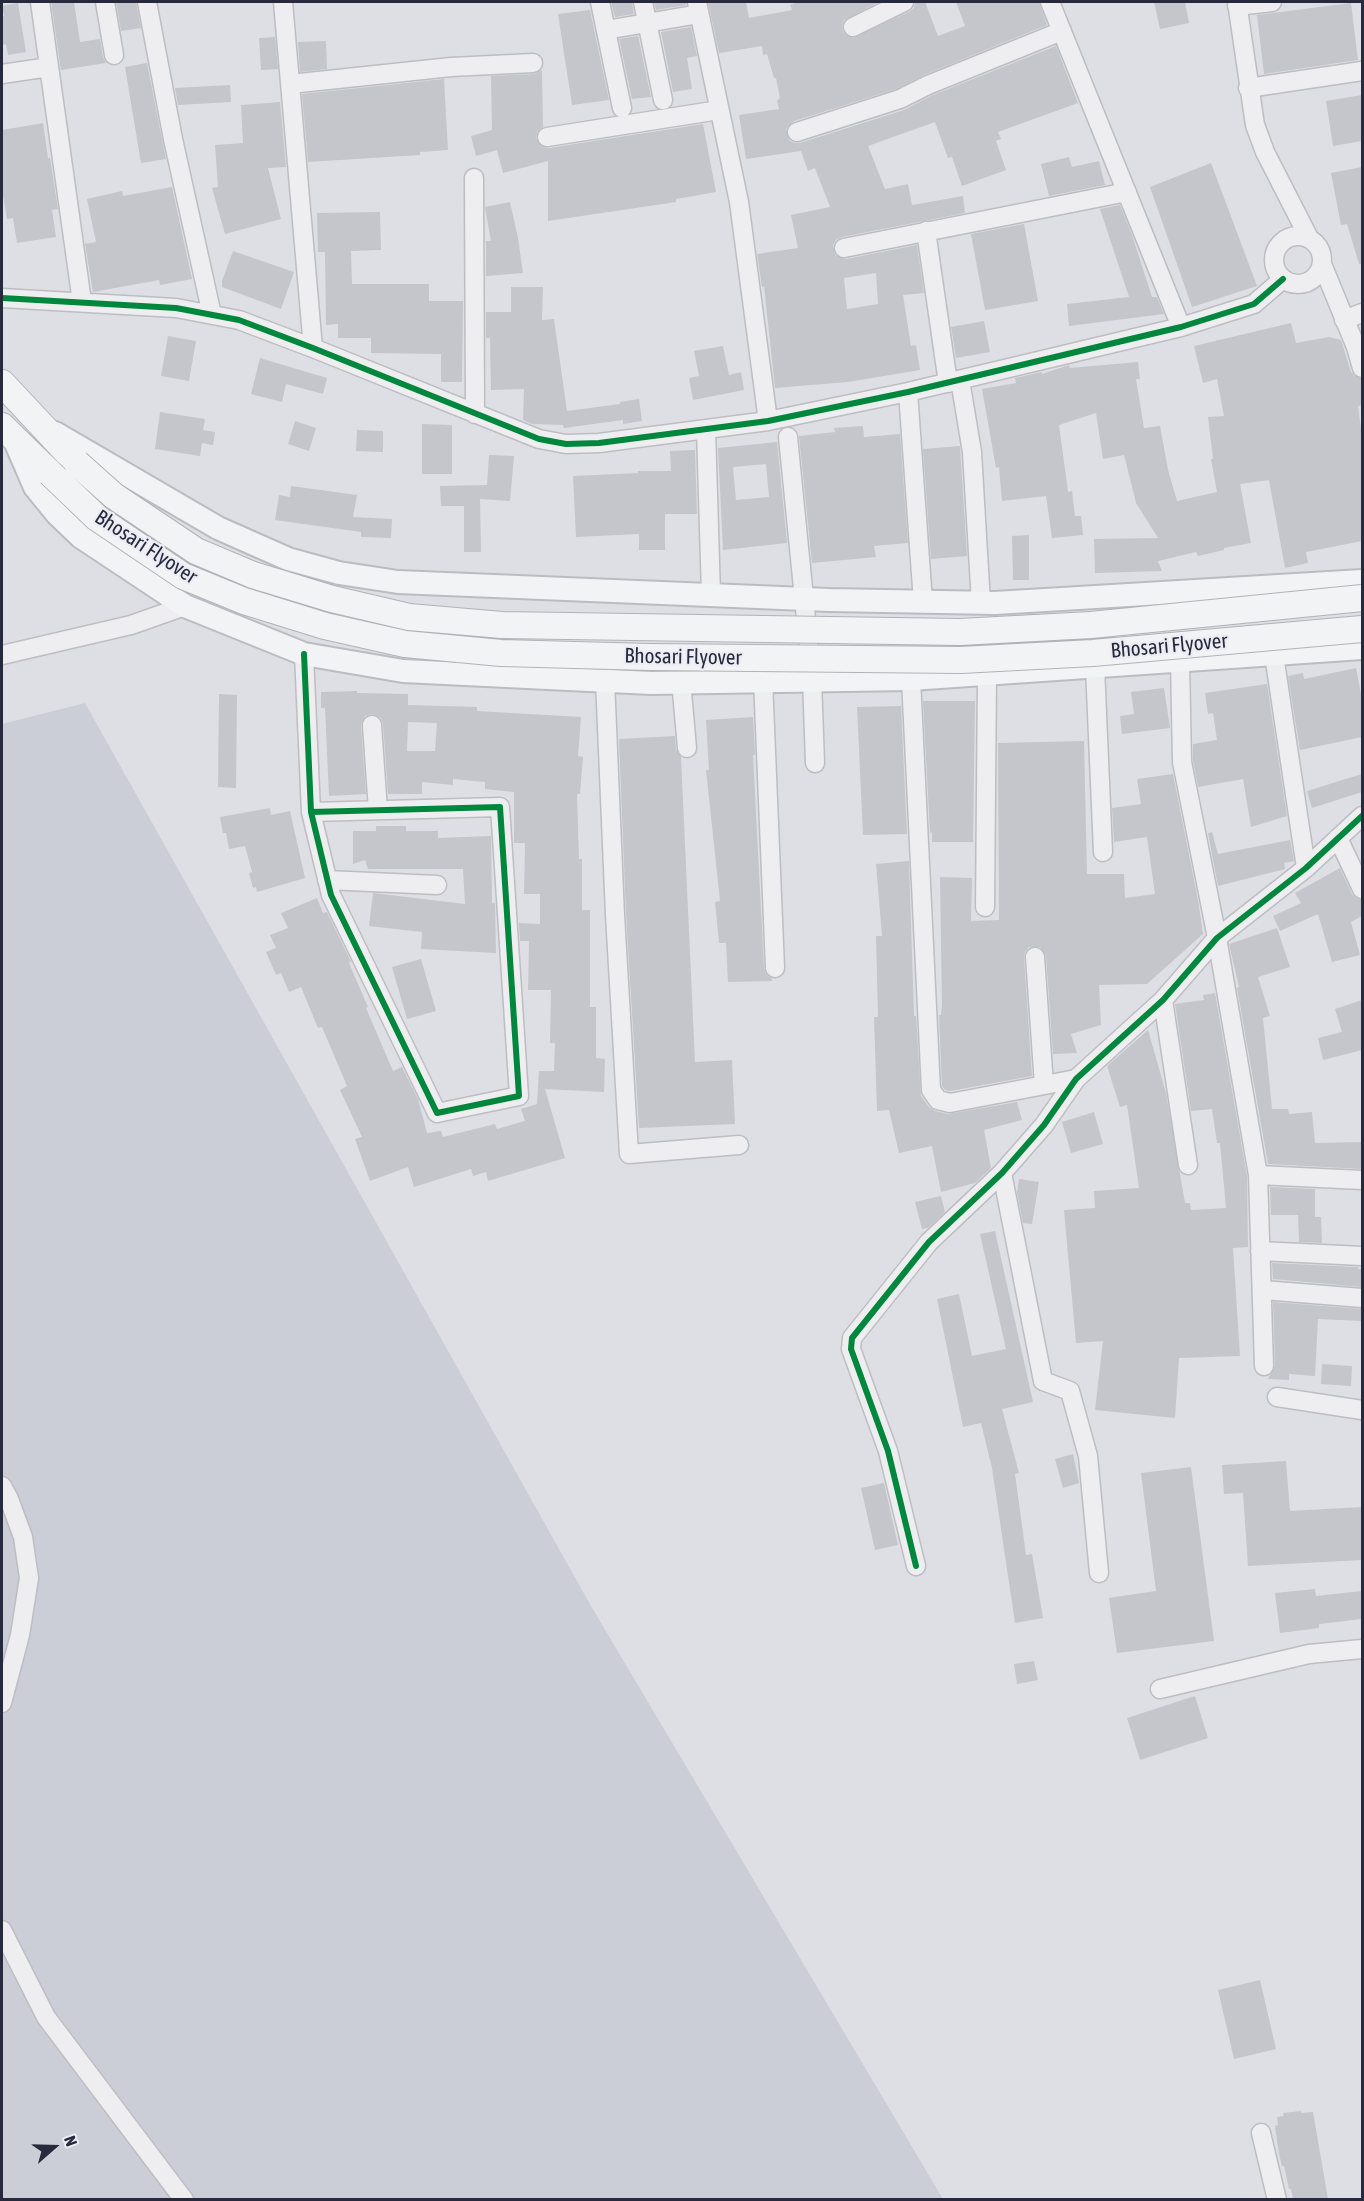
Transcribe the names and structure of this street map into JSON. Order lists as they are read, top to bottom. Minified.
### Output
{"streets":{"highway":["Bhosari Flyover"]},"north":"right"}
